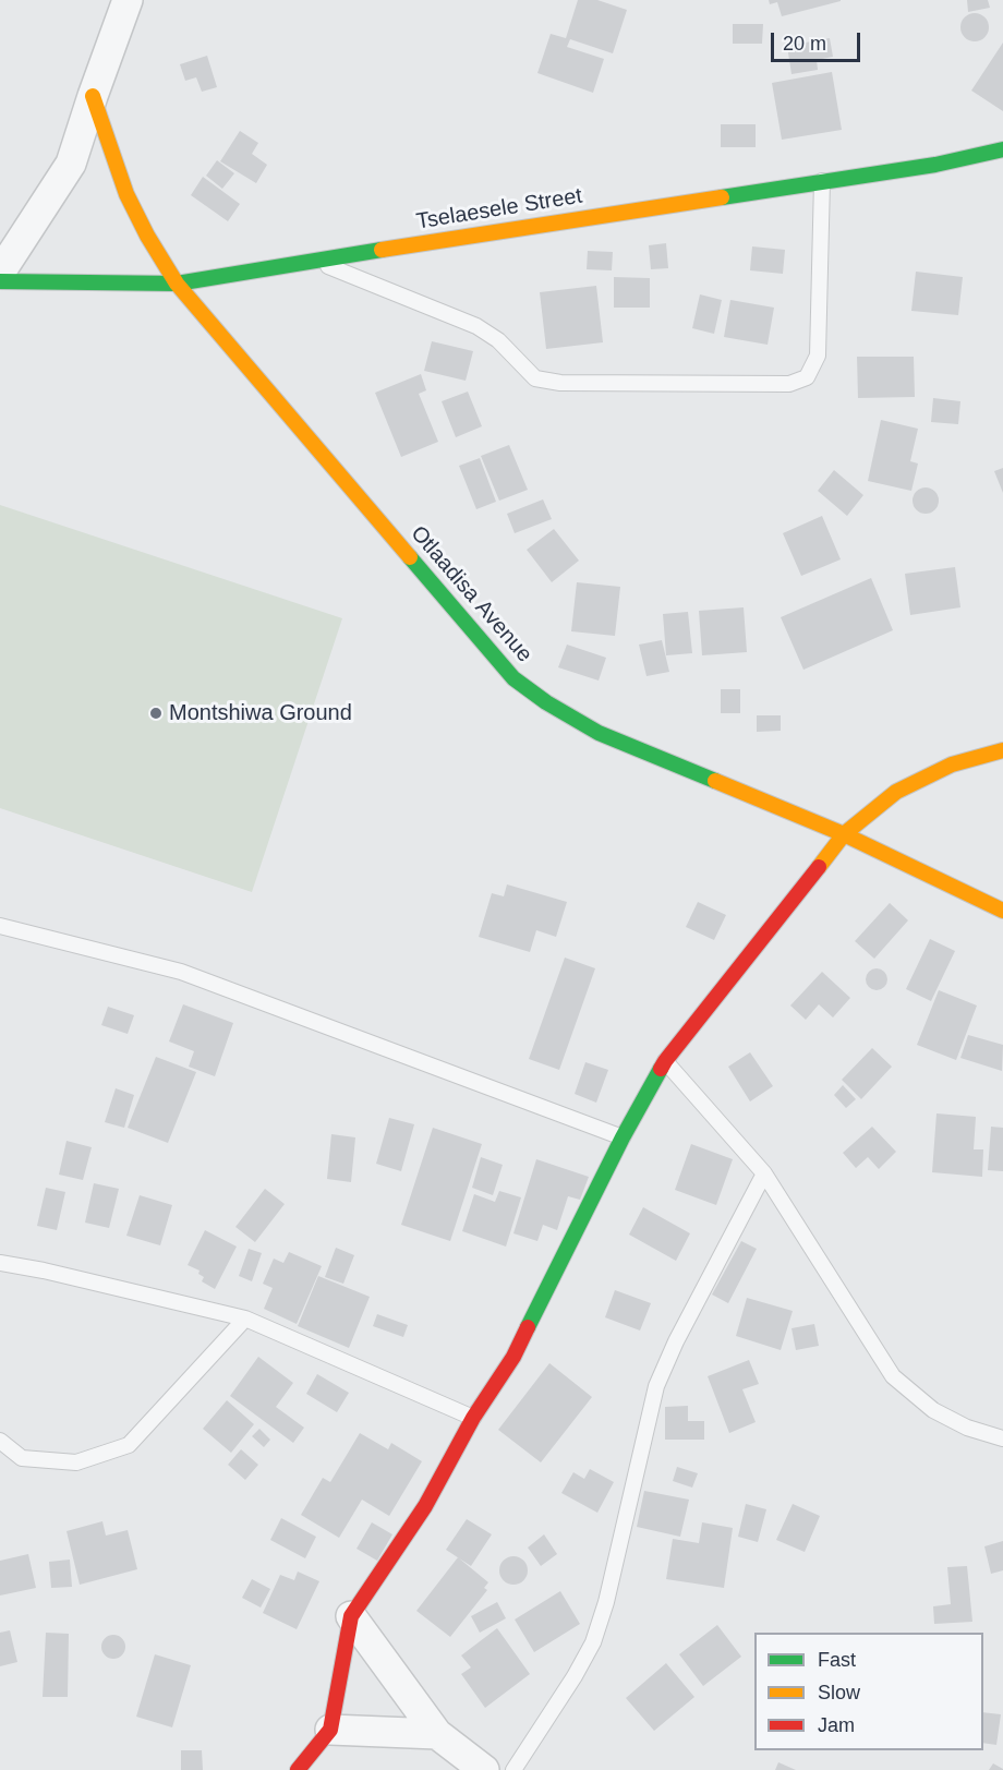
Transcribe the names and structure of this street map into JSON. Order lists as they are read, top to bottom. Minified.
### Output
{"streets":{"street":["Tselaesele Street","Otlaadisa Avenue"]},"crossings":[["Tselaesele Street","Otlaadisa Avenue"]],"places":["Montshiwa Ground"],"legend":["Fast","Slow","Jam"],"scale_bar":"20 m"}
